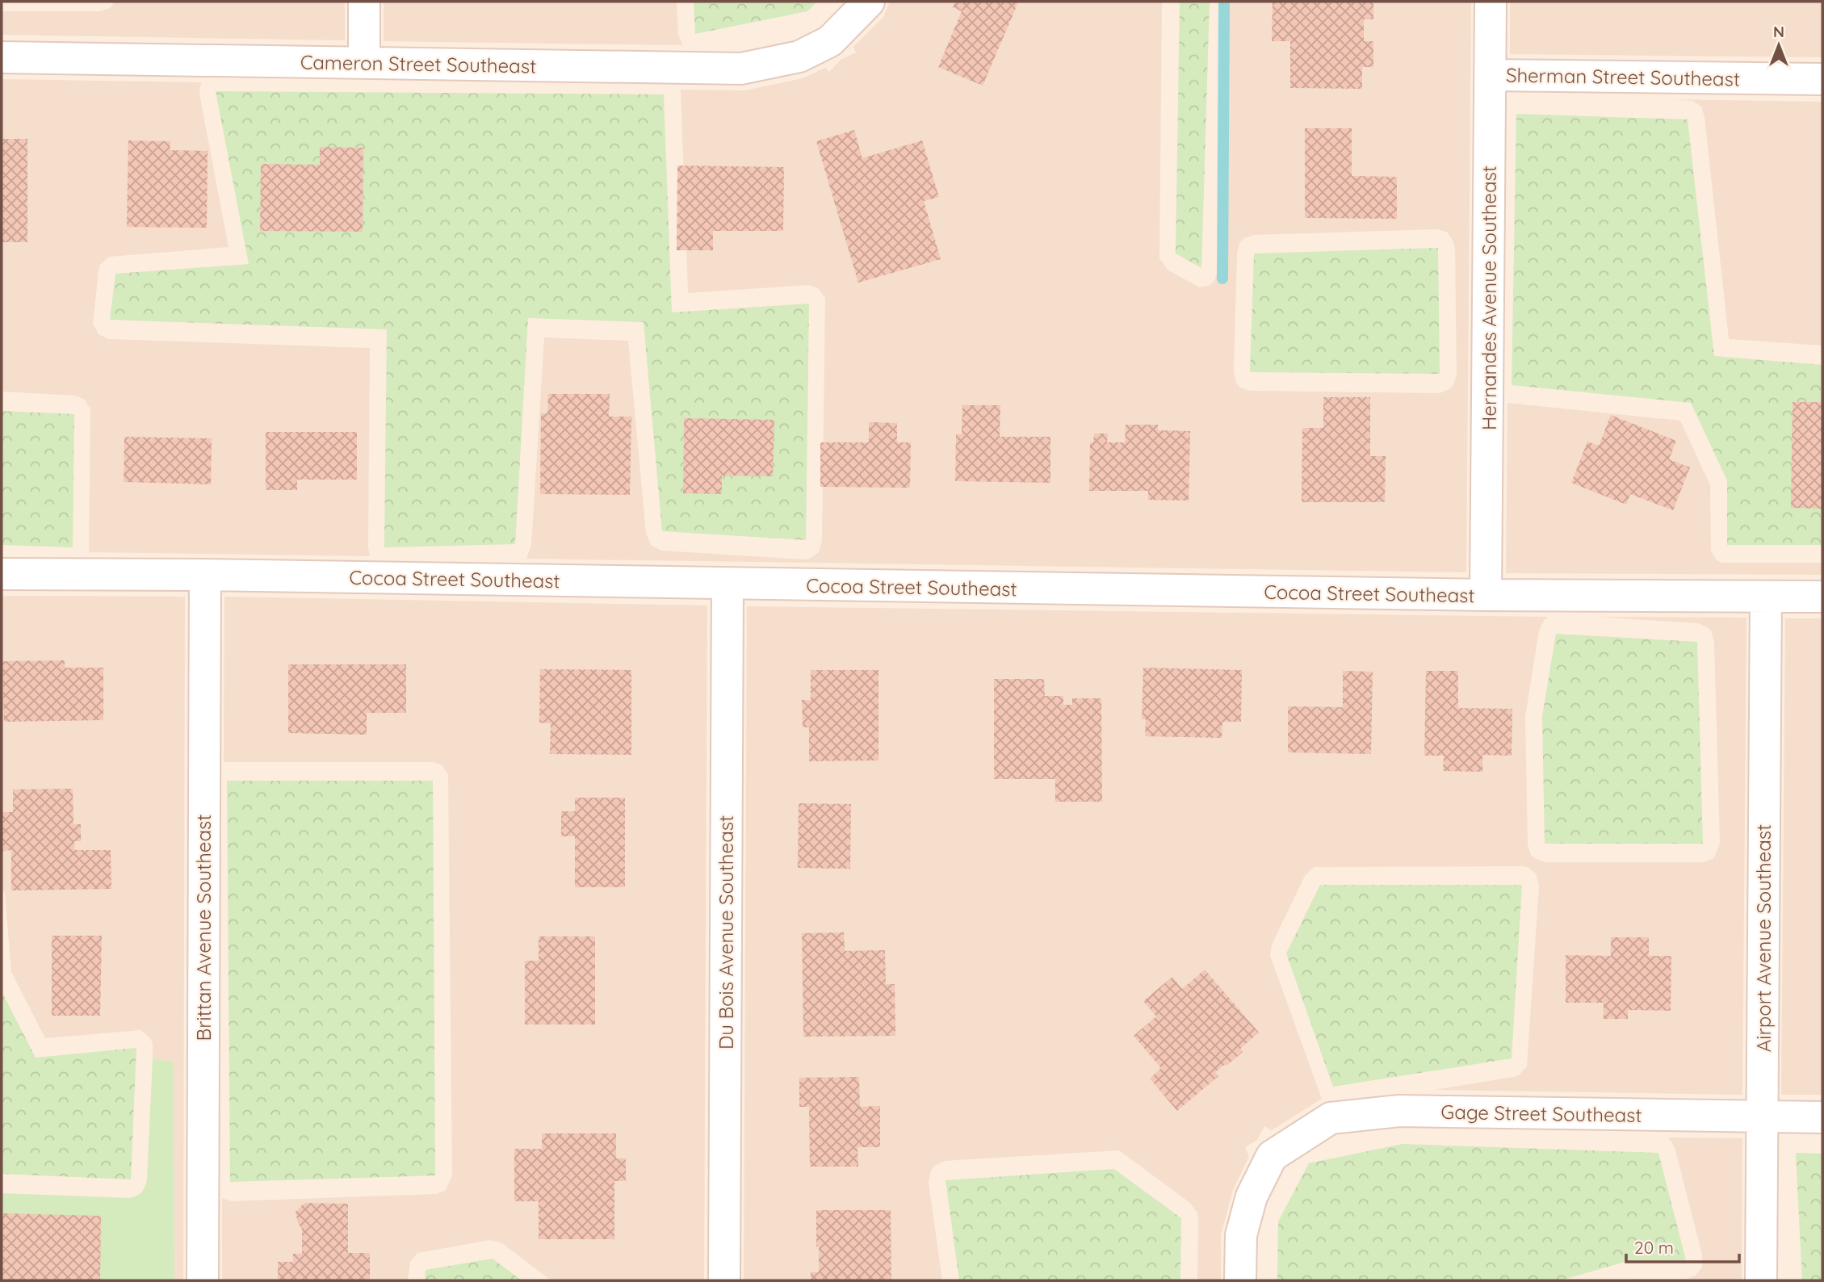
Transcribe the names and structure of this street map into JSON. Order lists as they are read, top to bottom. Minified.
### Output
{"streets":{"street":["Cameron Street Southeast","Sherman Street Southeast","Hernandes Avenue Southeast","Cocoa Street Southeast","Brittan Avenue Southeast","Du Bois Avenue Southeast","Airport Avenue Southeast","Gage Street Southeast"]},"crossings":[["Sherman Street Southeast","Hernandes Avenue Southeast"],["Hernandes Avenue Southeast","Cocoa Street Southeast"],["Cocoa Street Southeast","Brittan Avenue Southeast"],["Cocoa Street Southeast","Du Bois Avenue Southeast"],["Cocoa Street Southeast","Airport Avenue Southeast"],["Airport Avenue Southeast","Gage Street Southeast"]],"scale_bar":"20 m","north":"top"}
